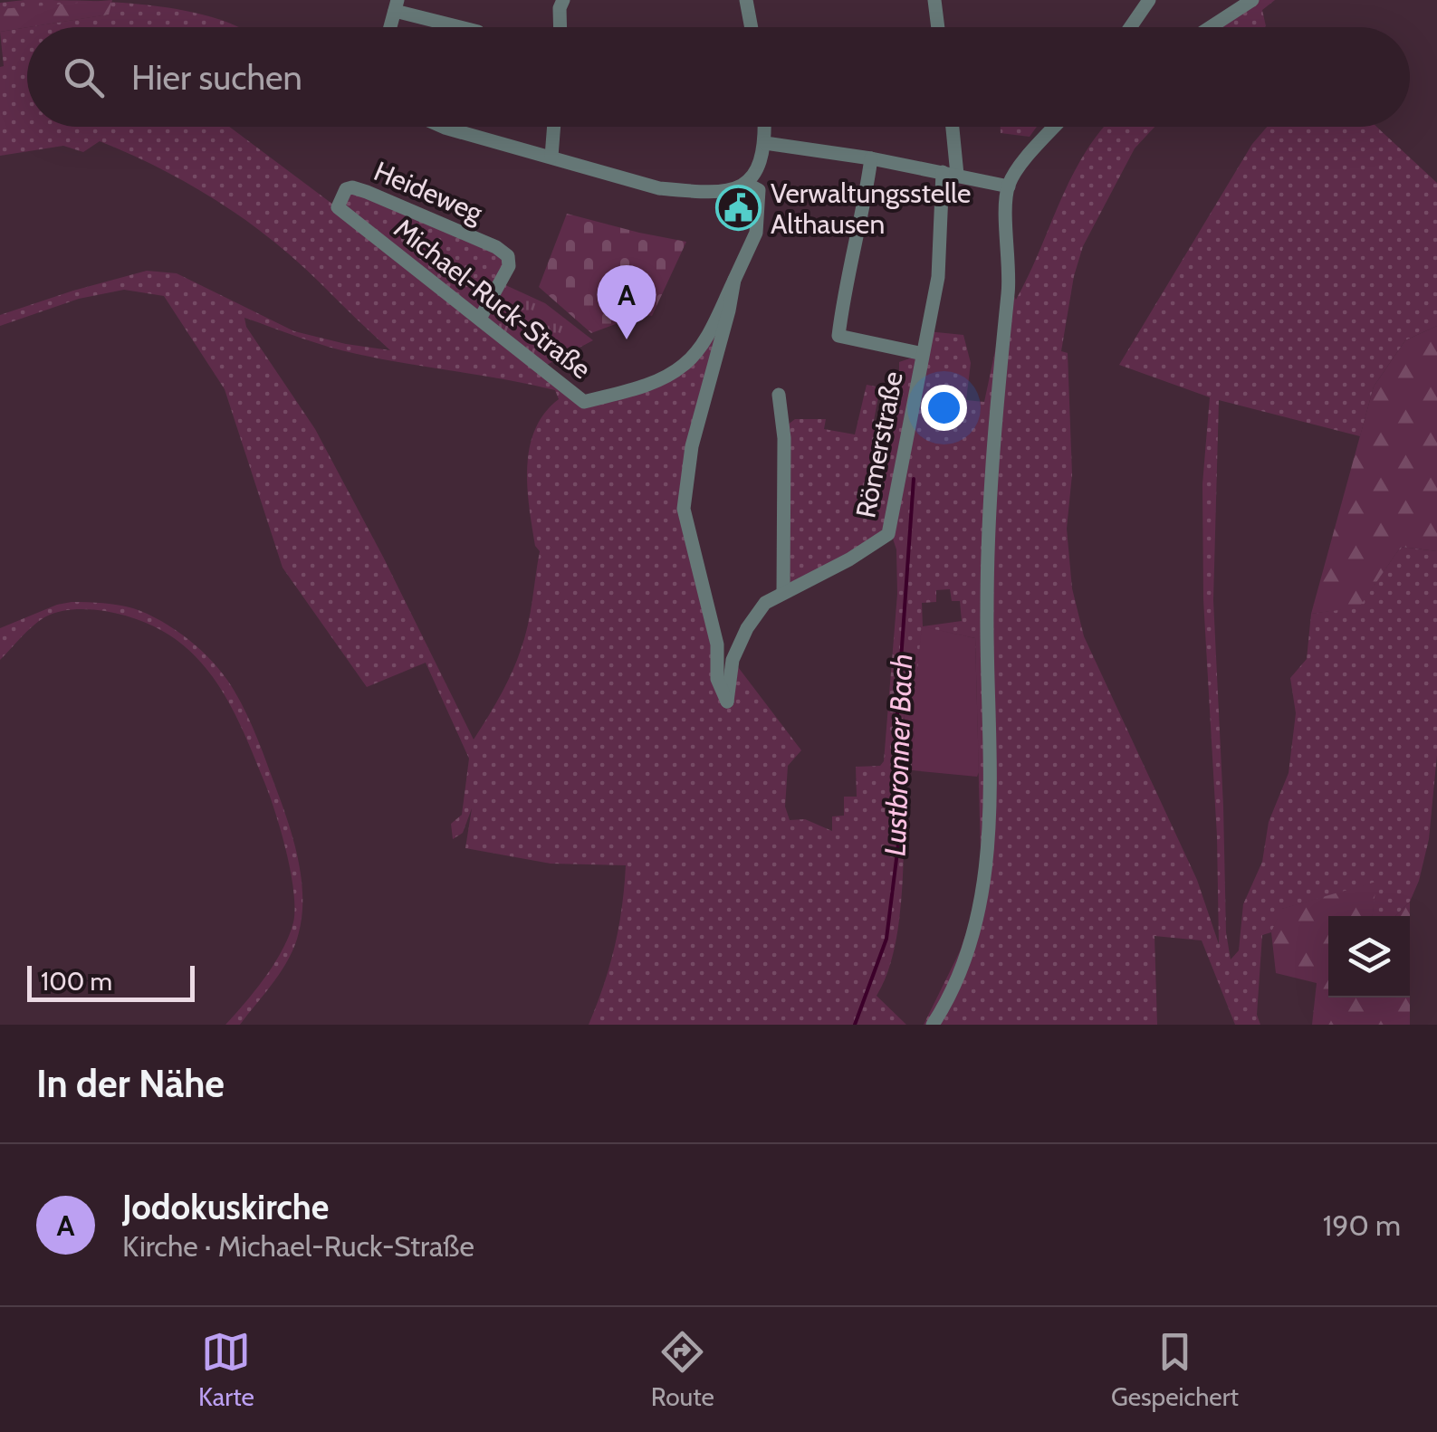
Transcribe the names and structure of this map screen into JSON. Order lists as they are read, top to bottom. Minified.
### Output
{"streets":{"street":["Heideweg","Michael-Ruck-Straße","Römerstraße"]},"crossings":[["Heideweg","Michael-Ruck-Straße"],["Michael-Ruck-Straße","Römerstraße"]],"water":["Lustbronner Bach"],"places":{"public building":["Verwaltungsstelle Althausen"]},"scale_bar":"100 m","page":{"search":"Hier suchen","pins":"A","scale":"100 m","heading":"In der Nähe","list":[{"mark":"A","name":"Jodokuskirche","note":"Kirche · Michael-Ruck-Straße","value":"190 m"}],"nav":["Karte","Route","Gespeichert"]}}
